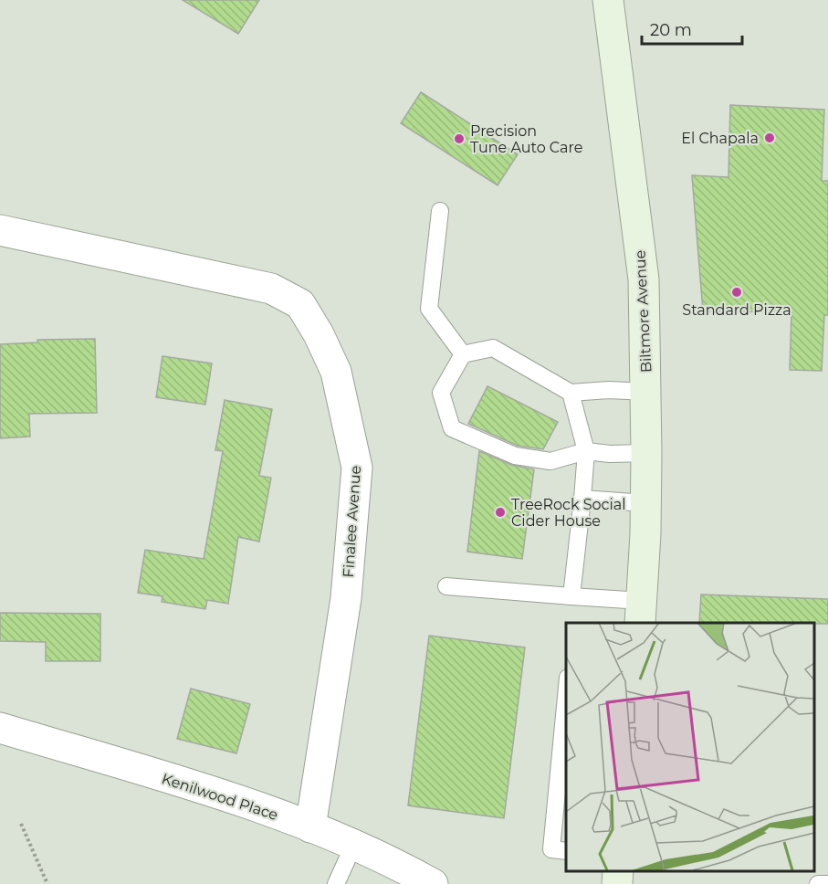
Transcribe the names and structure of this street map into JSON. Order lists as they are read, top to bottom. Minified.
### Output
{"streets":{"main road":["Biltmore Avenue"],"street":["Finalee Avenue","Kenilwood Place"]},"crossings":[["Finalee Avenue","Kenilwood Place"]],"places":["El Chapala","Precision Tune Auto Care","Standard Pizza","TreeRock Social Cider House"],"scale_bar":"20 m"}
